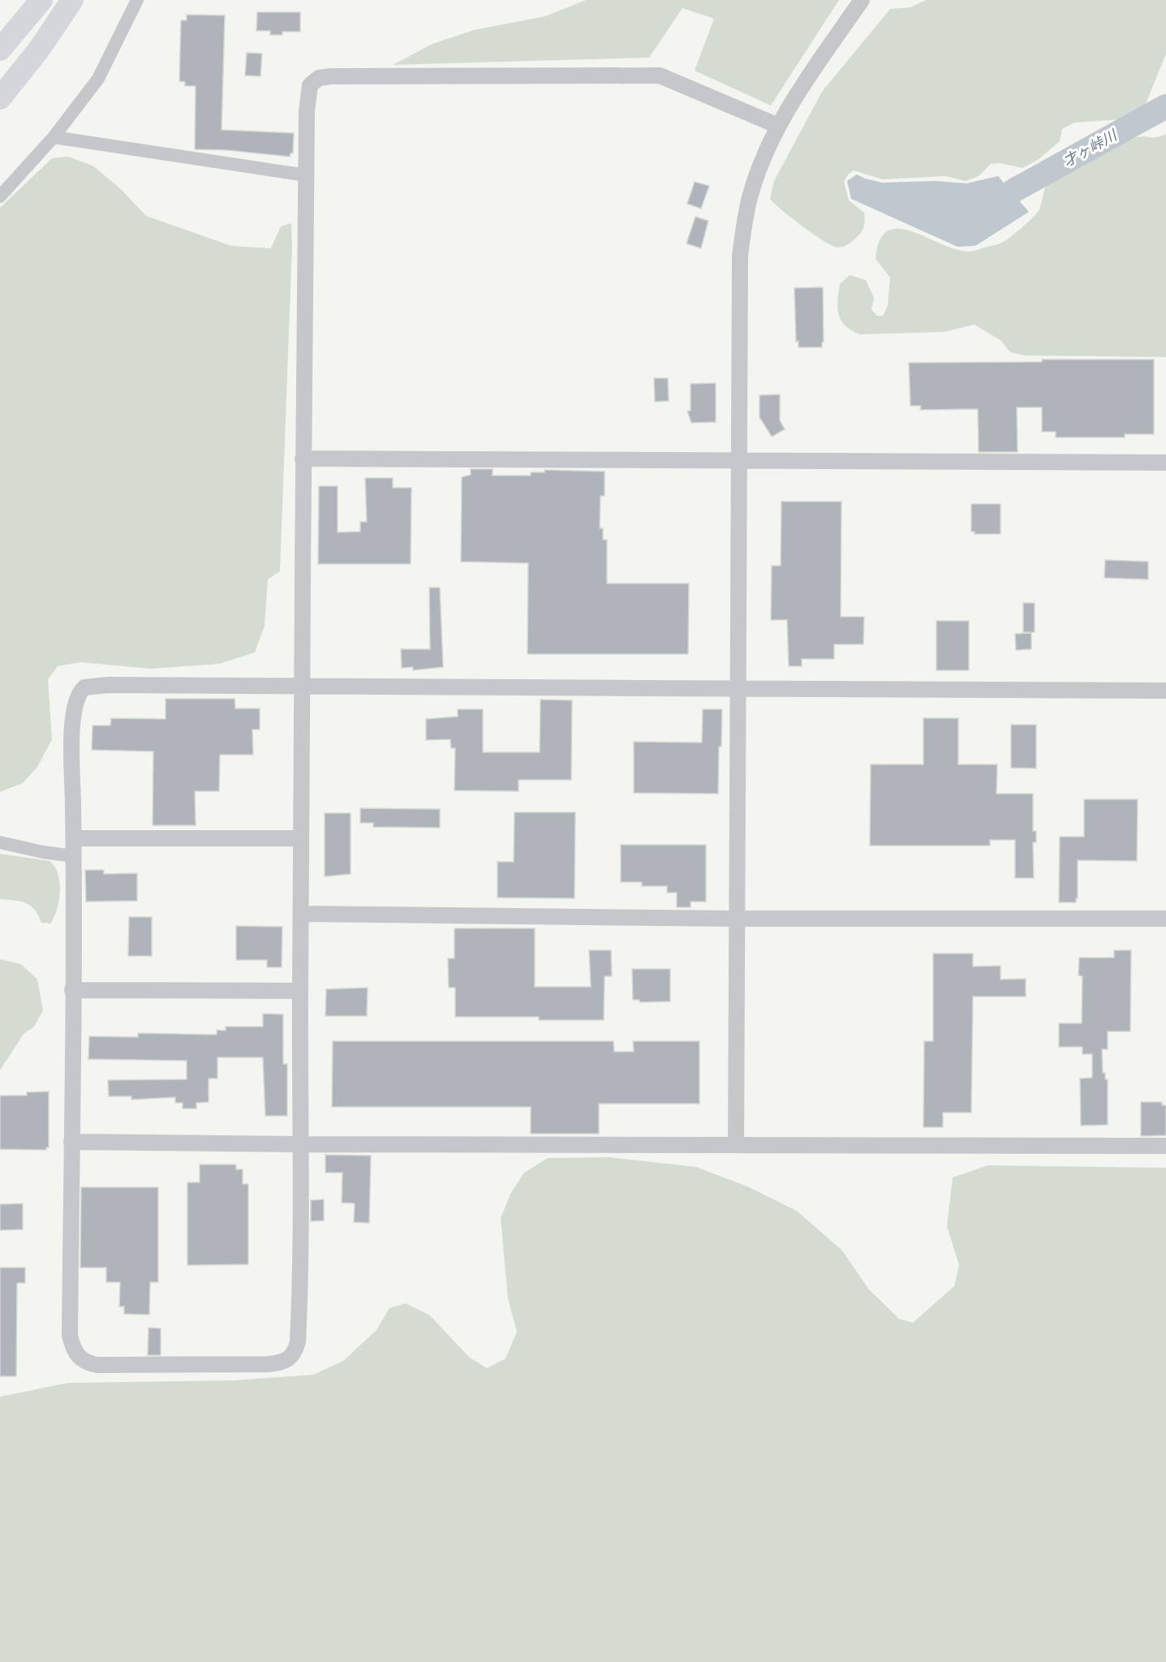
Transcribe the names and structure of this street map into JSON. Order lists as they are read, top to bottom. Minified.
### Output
{"water":["才ヶ峠川"]}
